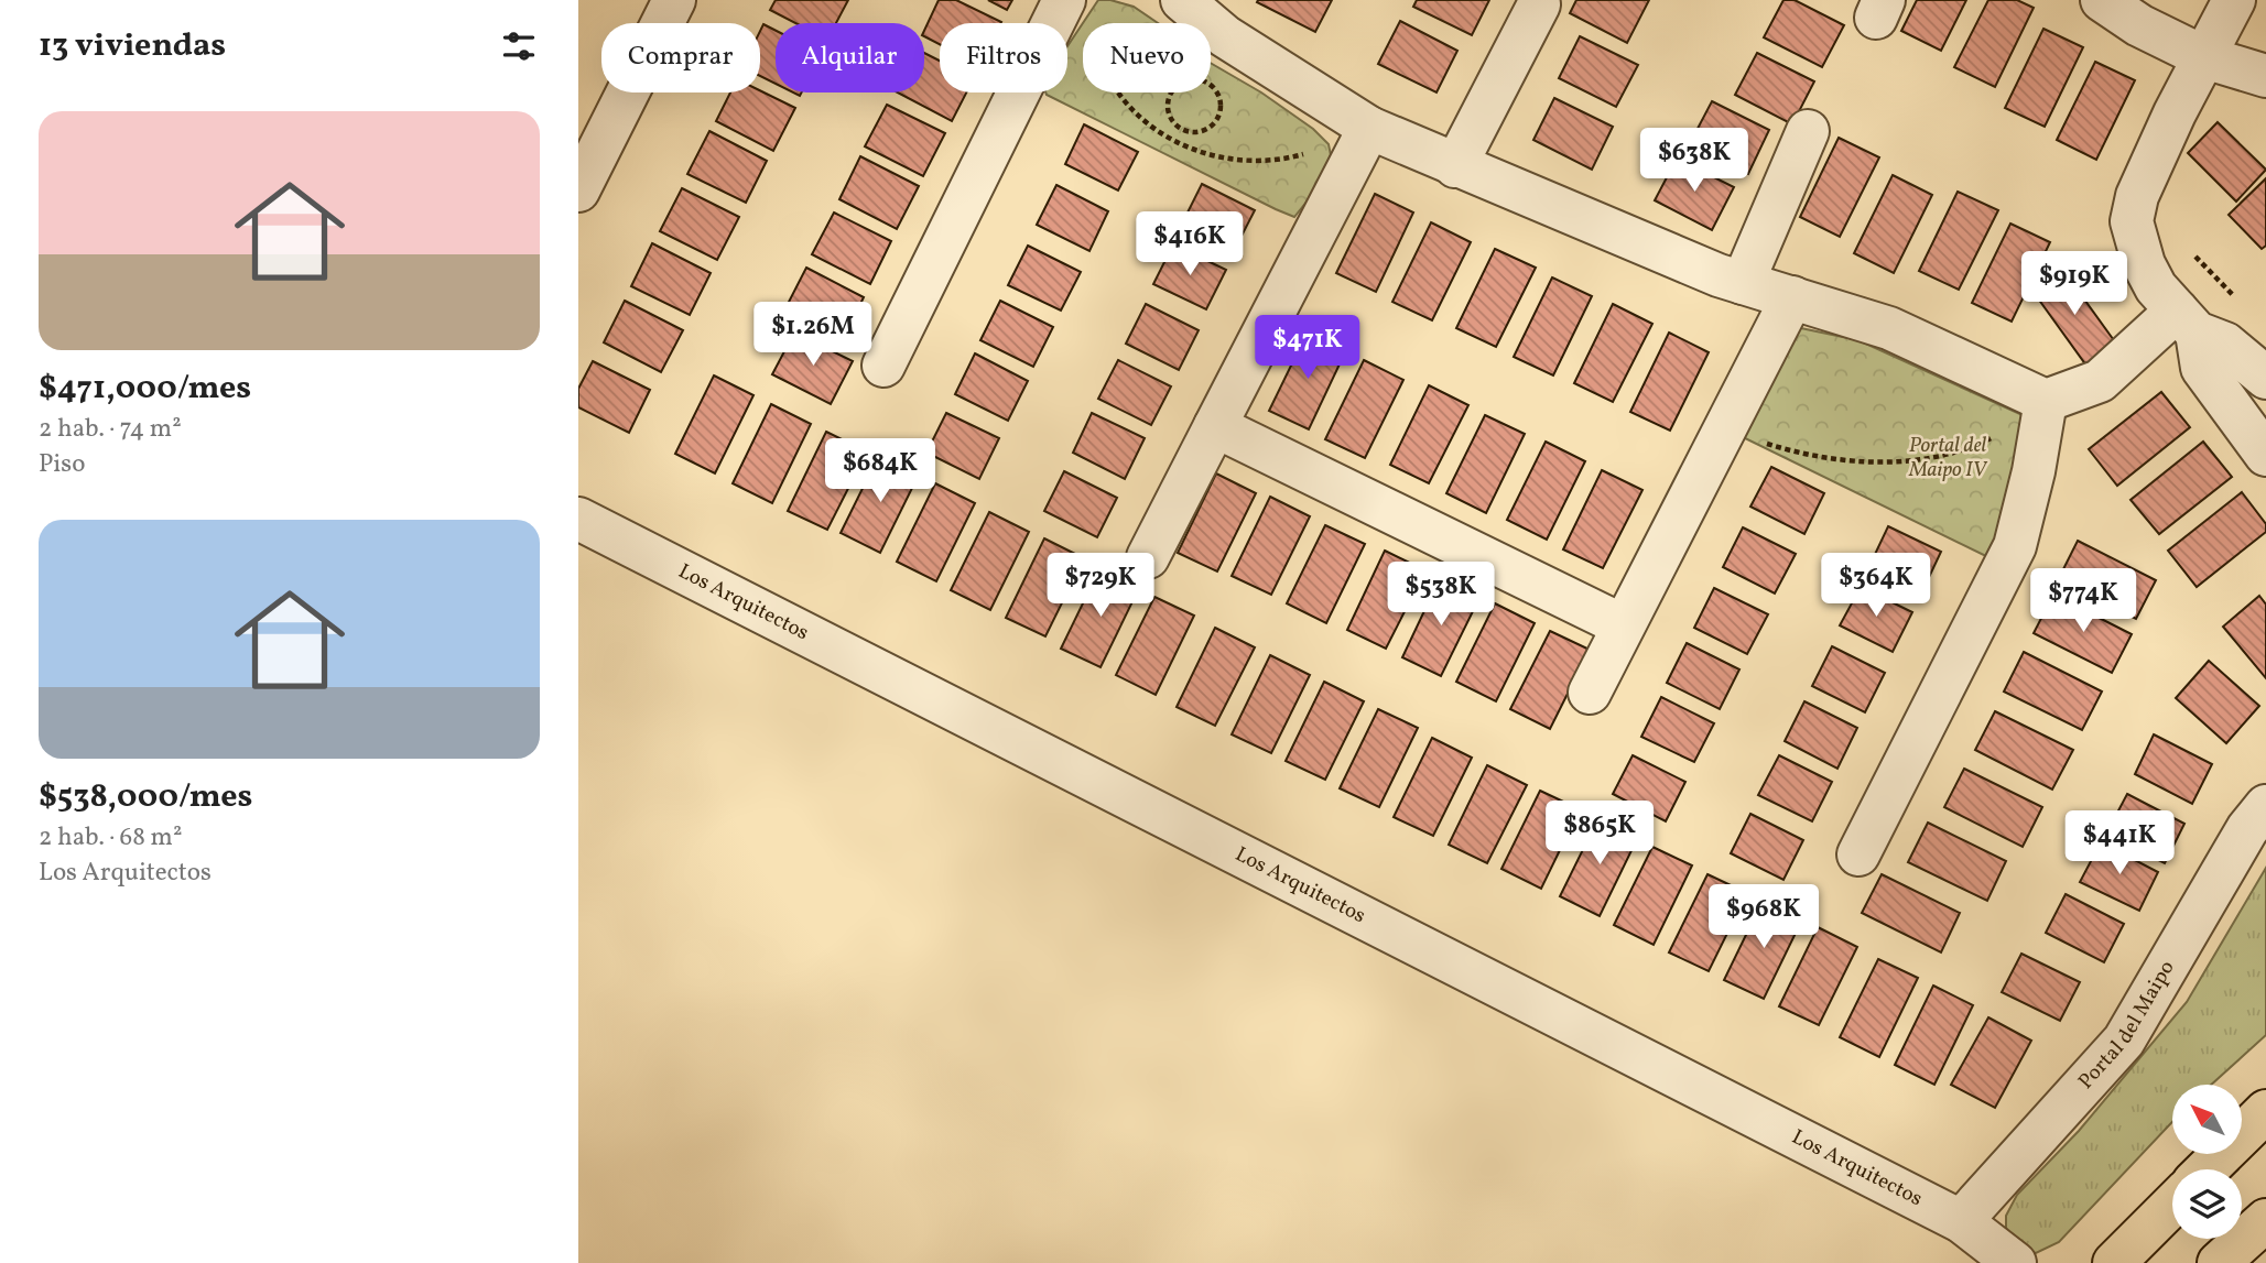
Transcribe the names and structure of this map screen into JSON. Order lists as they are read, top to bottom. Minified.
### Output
{"streets":{"street":["Los Arquitectos","Portal del Maipo"]},"crossings":[["Los Arquitectos","Portal del Maipo"]],"parks":["Portal del Maipo IV"],"north":"top left","page":{"heading":"13 viviendas","chip":["Comprar","Alquilar","Filtros","Nuevo"],"list":[{"name":"$471,000/mes","note":"2 hab. · 74 m² · Piso"},{"name":"$538,000/mes","note":"2 hab. · 68 m² · Los Arquitectos"}],"price":["$638K","$416K","$919K","$1.26M","$471K","$684K","$729K","$364K","$538K","$774K","$865K","$441K","$968K"]}}
